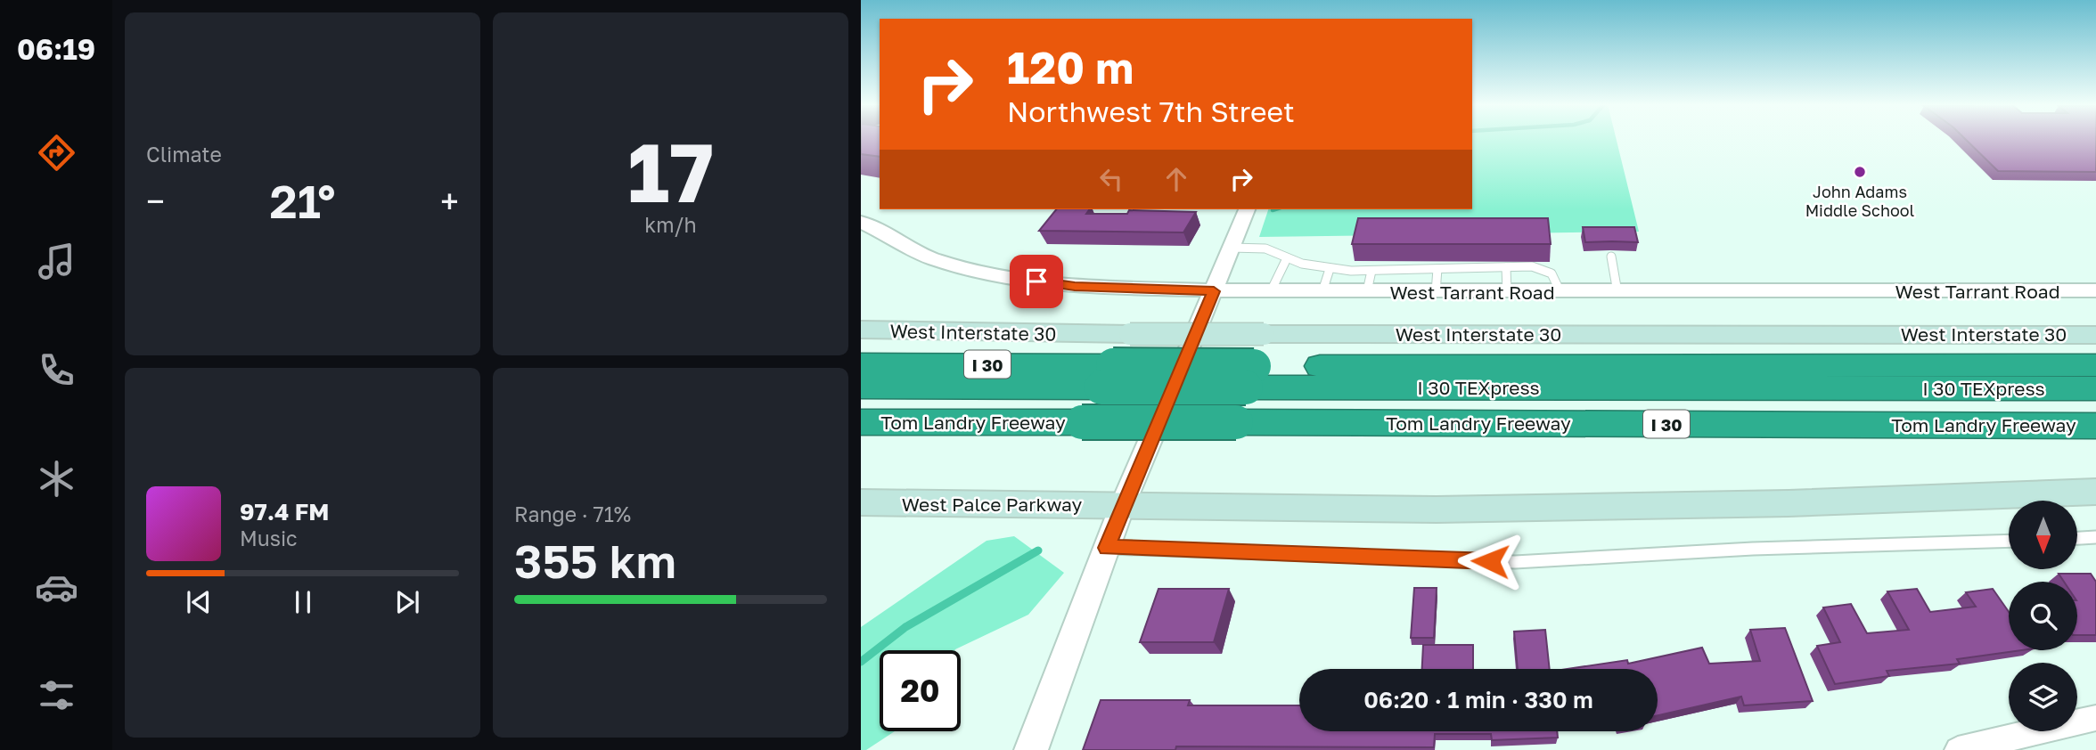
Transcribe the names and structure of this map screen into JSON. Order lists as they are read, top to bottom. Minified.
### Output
{"streets":{"highway":["I 30","I 30 TEXpress","Tom Landry Freeway"],"main road":["West Interstate 30","West Palce Parkway"],"street":["West Tarrant Road"]},"crossings":[["I 30","I 30 TEXpress"]],"places":["John Adams Middle School"],"north":"bottom","page":{"tabs":"06:19","tile":["Climate",["17","km/h"],["Range · 71%","355 km"]],"turn":["120 m","Northwest 7th Street"],"heat":["−","21°","+"],"song":["97.4 FM","Music"],"limit":"20","trip":"06:20 · 1 min · 330 m"}}
